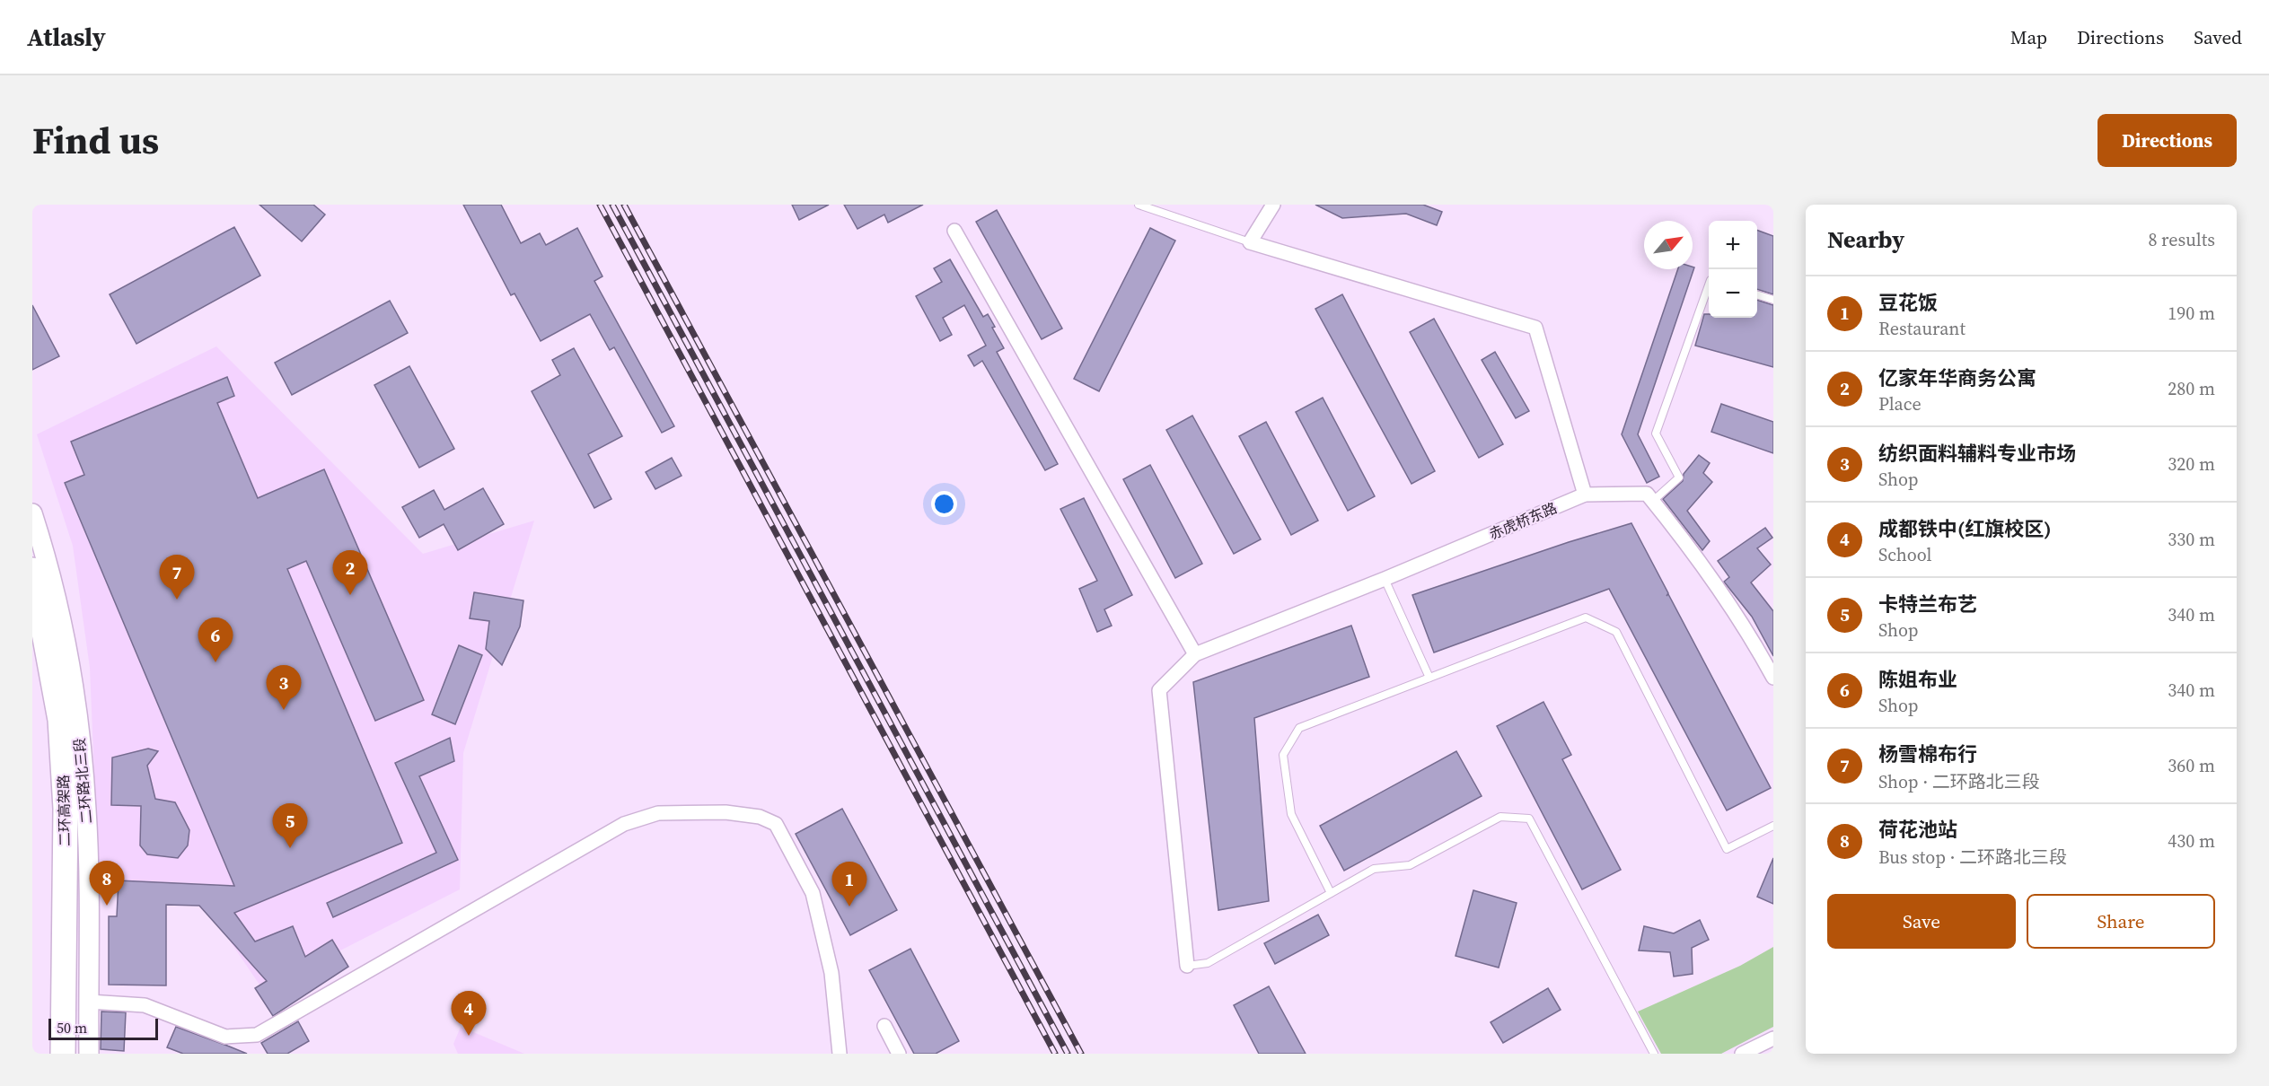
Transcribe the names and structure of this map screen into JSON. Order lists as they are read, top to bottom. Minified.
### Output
{"streets":{"highway":["二环高架路"],"main road":["二环路北三段"],"street":["赤虎桥东路"]},"scale_bar":"50 m","north":"top right","page":{"header":"Atlasly","nav":["Map","Directions","Saved"],"title":"Find us","buttons":["Directions",["Save","Share"]],"heading":["Nearby","8 results"],"map_buttons":["+","−"],"list":[{"mark":"1","name":"豆花饭","note":"Restaurant","value":"190 m"},{"mark":"2","name":"亿家年华商务公寓","note":"Place","value":"280 m"},{"mark":"3","name":"纺织面料辅料专业市场","note":"Shop","value":"320 m"},{"mark":"4","name":"成都铁中(红旗校区)","note":"School","value":"330 m"},{"mark":"5","name":"卡特兰布艺","note":"Shop","value":"340 m"},{"mark":"6","name":"陈姐布业","note":"Shop","value":"340 m"},{"mark":"7","name":"杨雪棉布行","note":"Shop · 二环路北三段","value":"360 m"},{"mark":"8","name":"荷花池站","note":"Bus stop · 二环路北三段","value":"430 m"}],"pins":["2","7","6","3","5","8","1","4"],"scale":"50 m"}}
